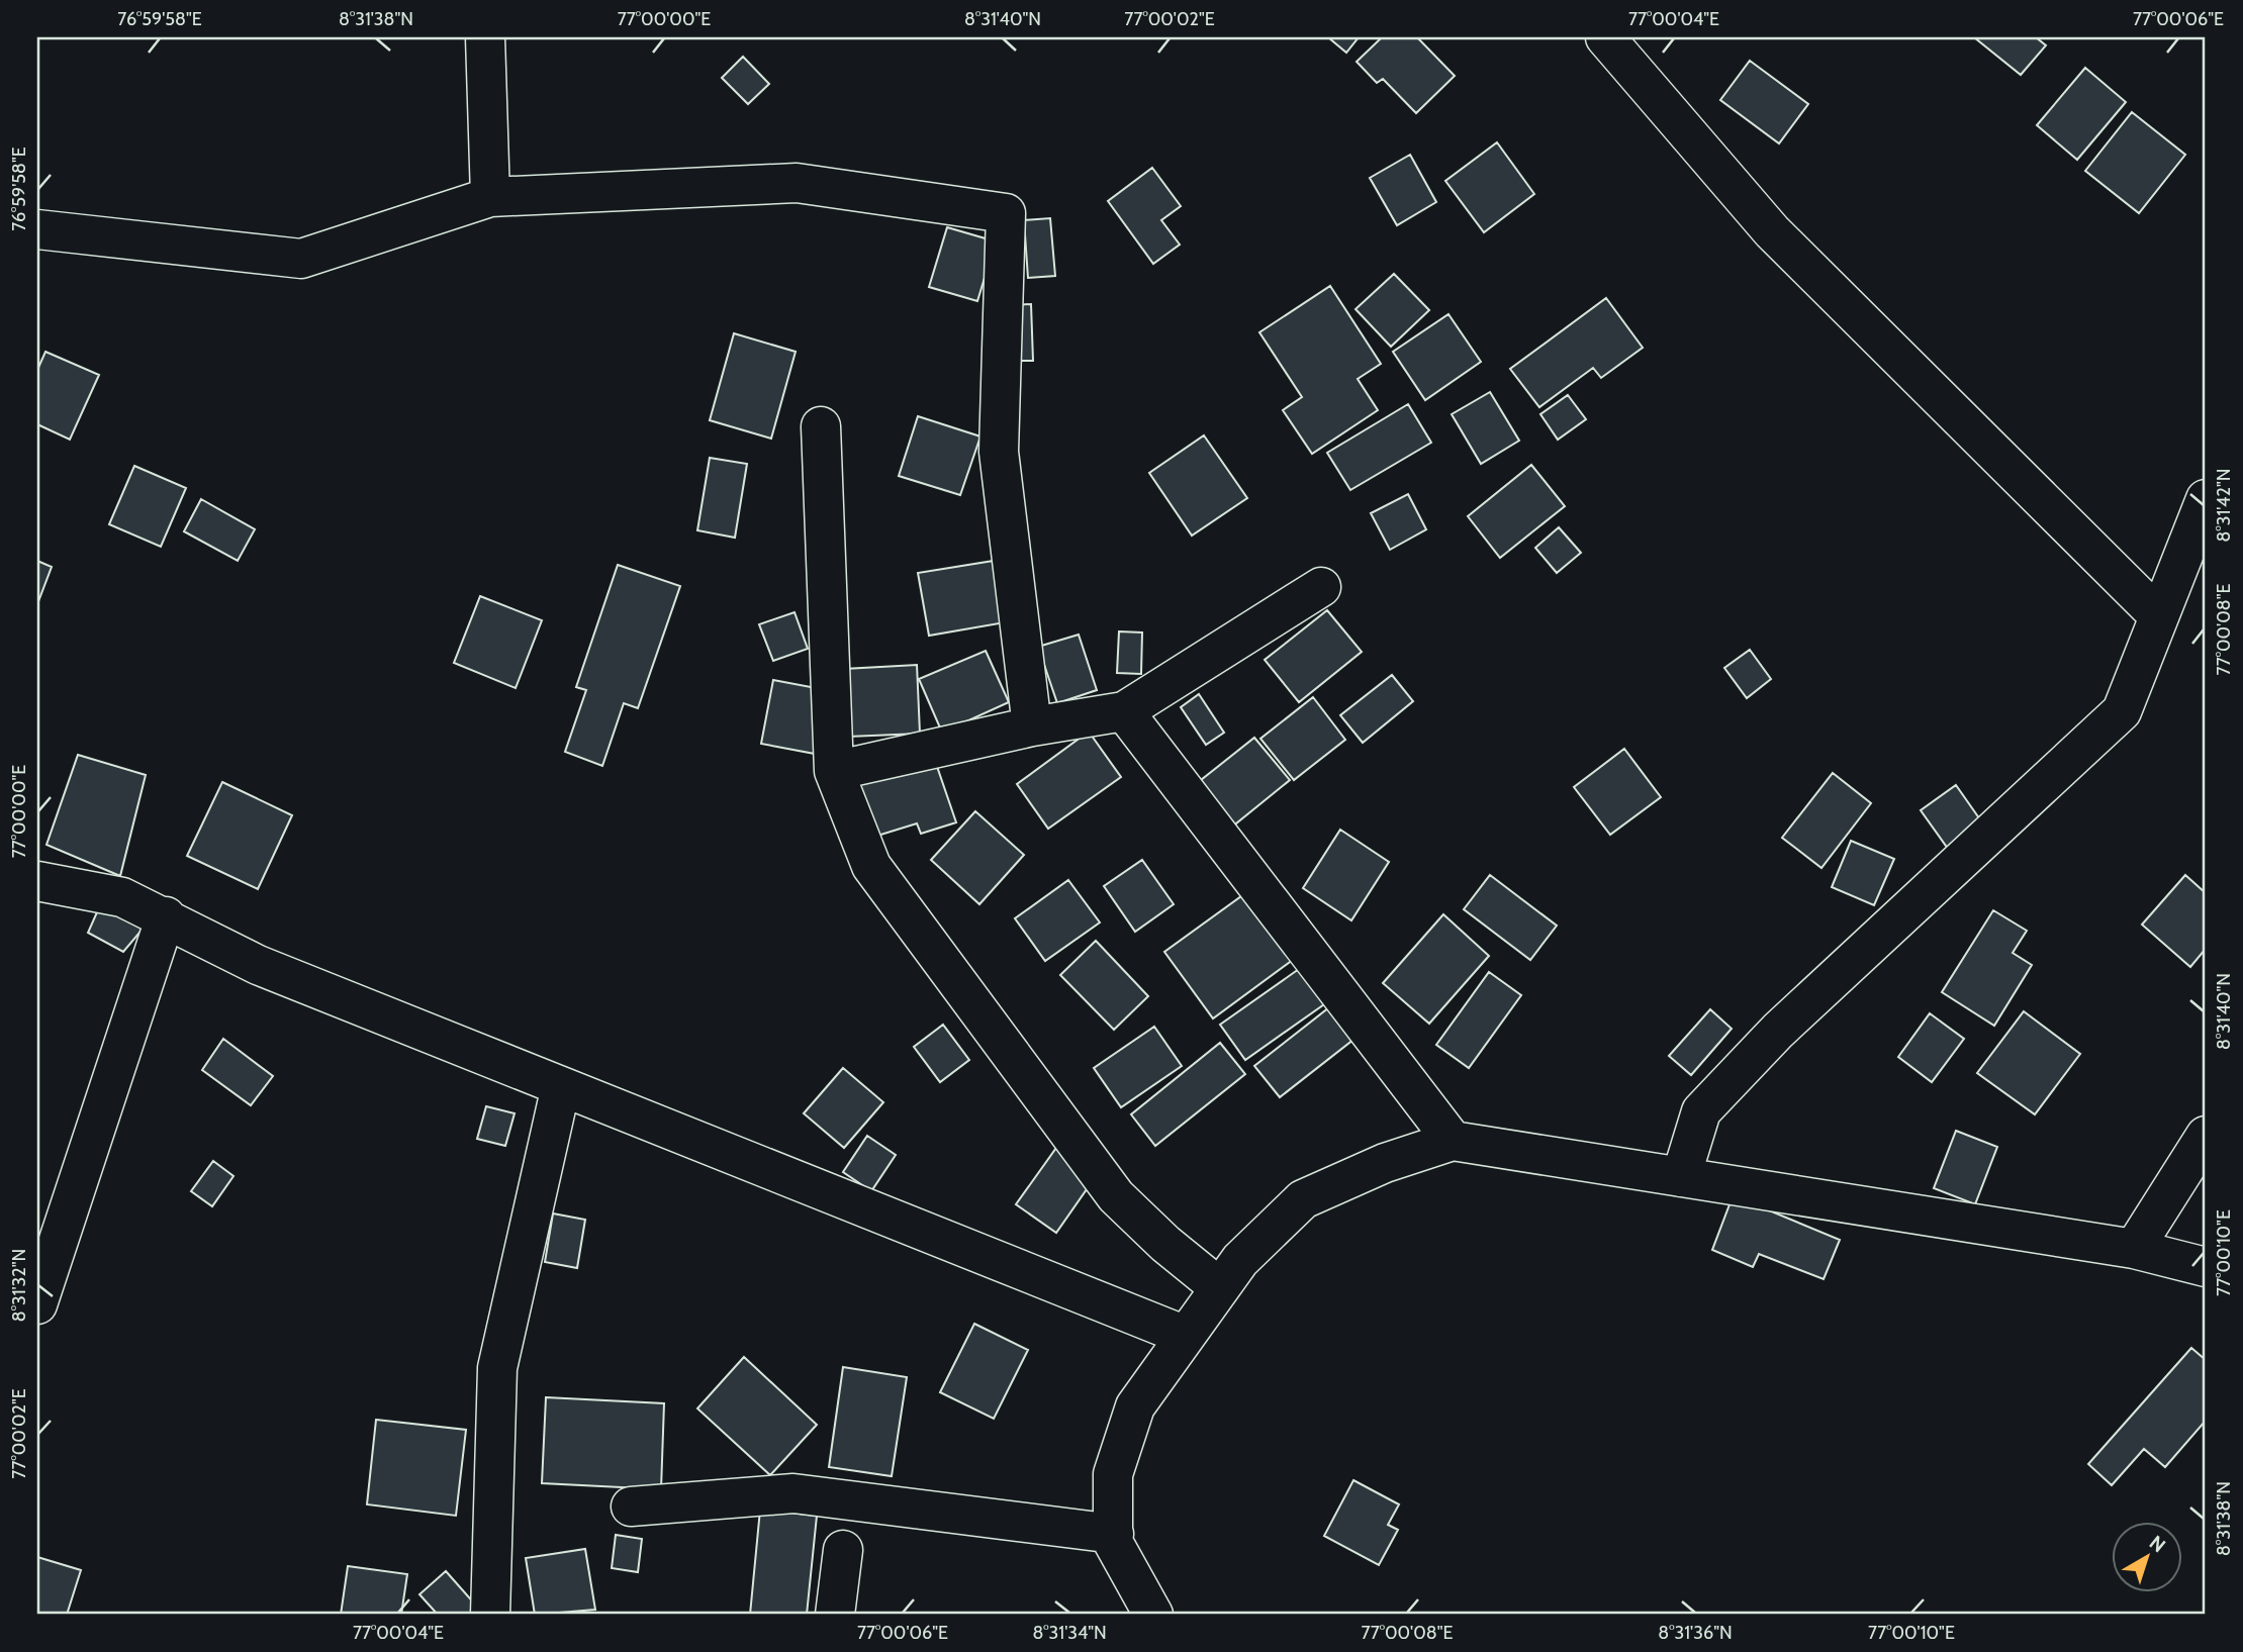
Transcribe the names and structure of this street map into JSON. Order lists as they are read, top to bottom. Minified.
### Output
{"north":"top right","coordinates":["76°59'58\"E","8°31'38\"N","77°00'00\"E","8°31'40\"N","77°00'02\"E","77°00'04\"E","77°00'06\"E","8°31'42\"N","77°00'08\"E","77°00'10\"E","8°31'32\"N","8°31'34\"N","8°31'36\"N"]}
